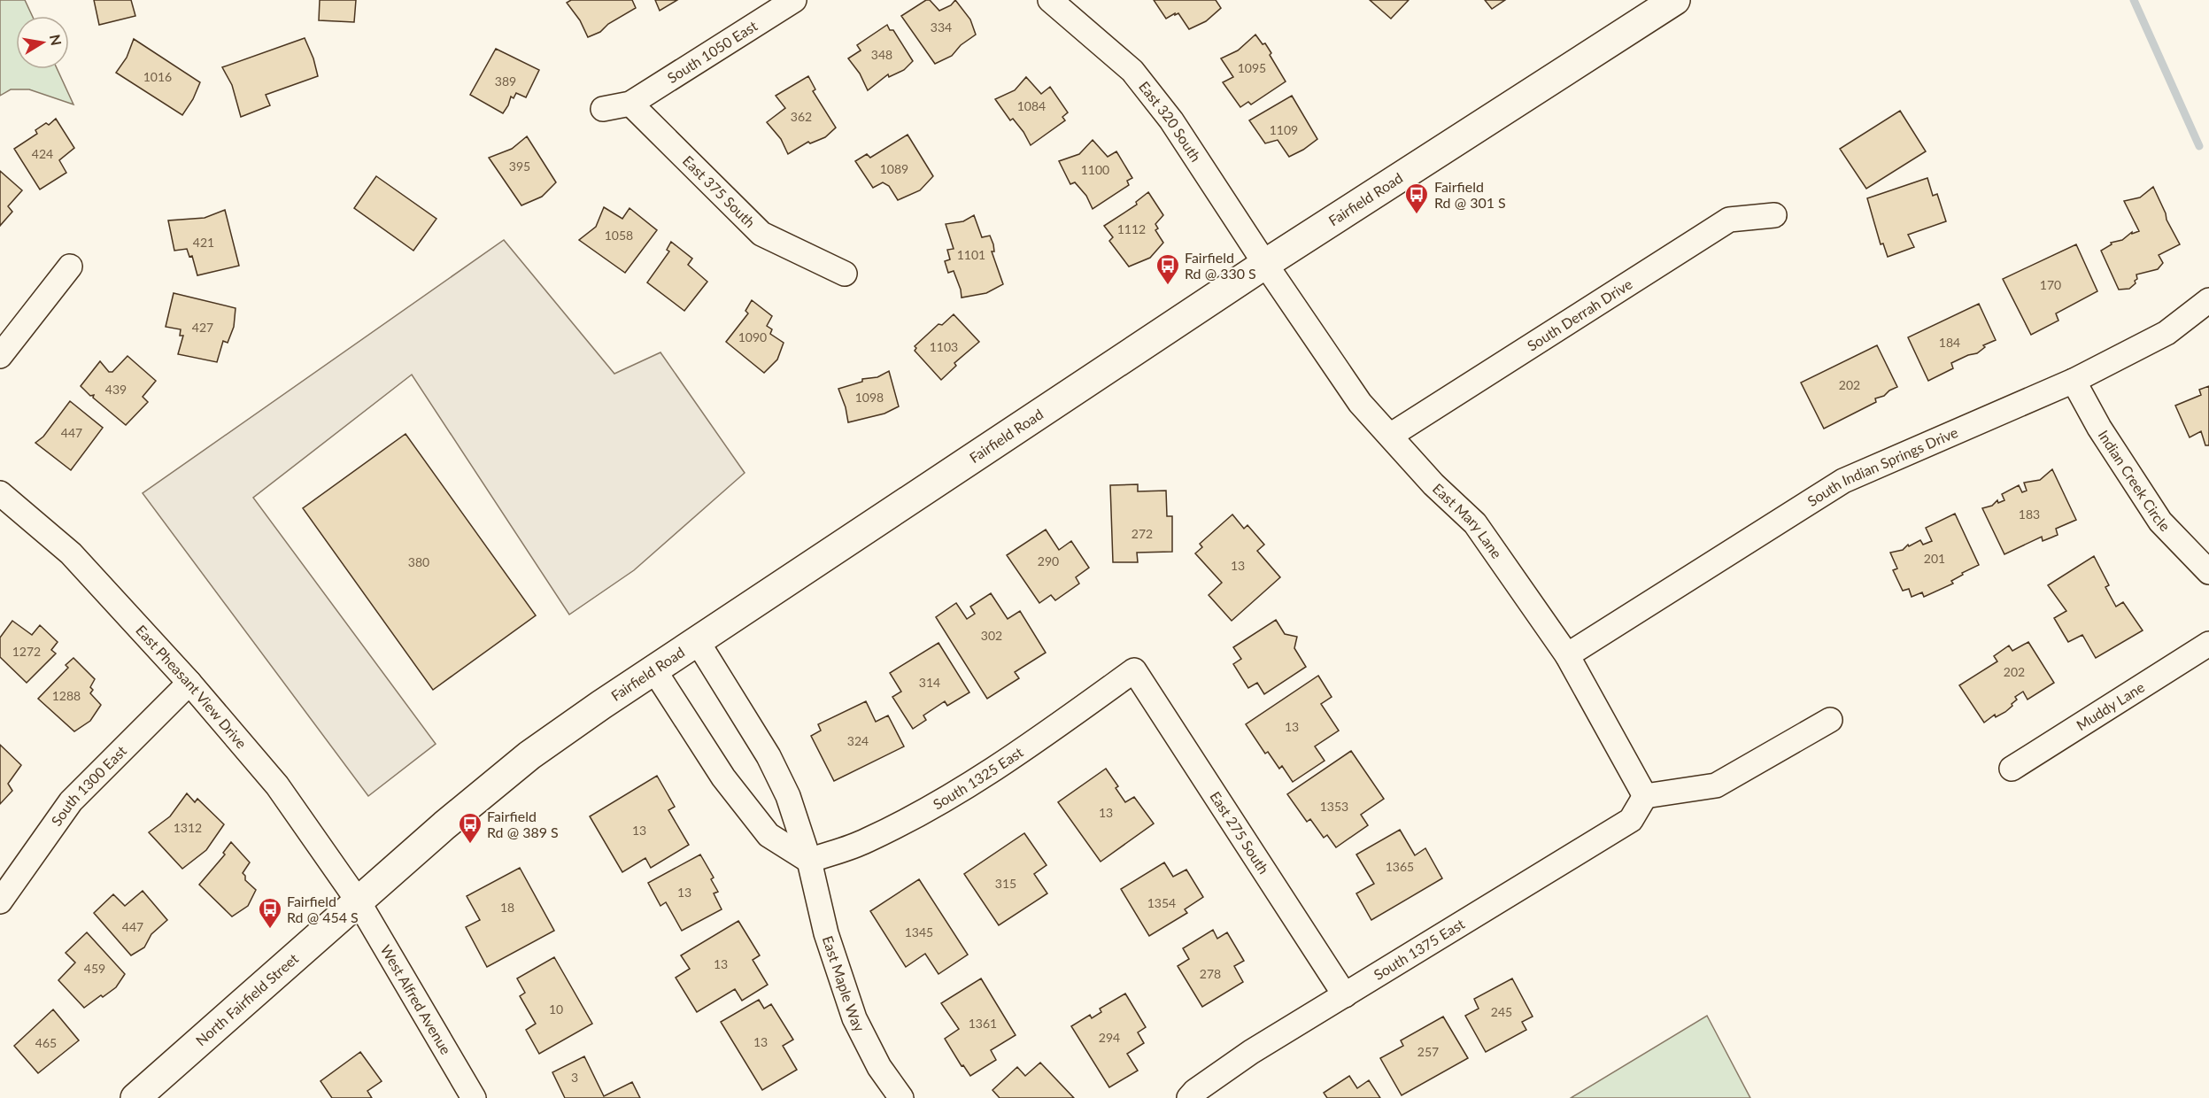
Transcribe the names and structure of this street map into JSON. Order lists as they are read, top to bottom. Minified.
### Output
{"streets":{"street":["South 1050 East","East 320 South","East 375 South","Fairfield Road","South Derrah Drive","South Indian Springs Drive","Indian Creek Circle","East Mary Lane","East Pheasant View Drive","Muddy Lane","South 1325 East","South 1300 East","East 275 South","South 1375 East","East Maple Way","North Fairfield Street","West Alfred Avenue"]},"crossings":[["South 1050 East","East 375 South"],["East 320 South","Fairfield Road"],["East 320 South","East Mary Lane"],["Fairfield Road","East Mary Lane"],["Fairfield Road","East Pheasant View Drive"],["Fairfield Road","East Maple Way"],["Fairfield Road","North Fairfield Street"],["Fairfield Road","West Alfred Avenue"],["South Derrah Drive","East Mary Lane"],["South Indian Springs Drive","Indian Creek Circle"],["South Indian Springs Drive","East Mary Lane"],["East Mary Lane","South 1375 East"],["East Pheasant View Drive","South 1300 East"],["East Pheasant View Drive","North Fairfield Street"],["East Pheasant View Drive","West Alfred Avenue"],["South 1325 East","East 275 South"],["South 1325 East","East Maple Way"],["East 275 South","South 1375 East"],["North Fairfield Street","West Alfred Avenue"]],"places":{"bus stop":["Fairfield Rd @ 301 S","Fairfield Rd @ 330 S","Fairfield Rd @ 389 S","Fairfield Rd @ 454 S"]},"house_numbers":["334","348","1095","1016","389","1084","362","1109","424","395","1089","1100","1112","1058","421","1101","170","427","1090","184","1103","202","439","1098","447","183","272","201","290","380","13","302","1272","202","314","1288","13","324","1353","13","1312","13","1365","315","13","1354","18","447","1345","13","459","278","10","245","1361","294","13","465","257","3"],"north":"right"}
